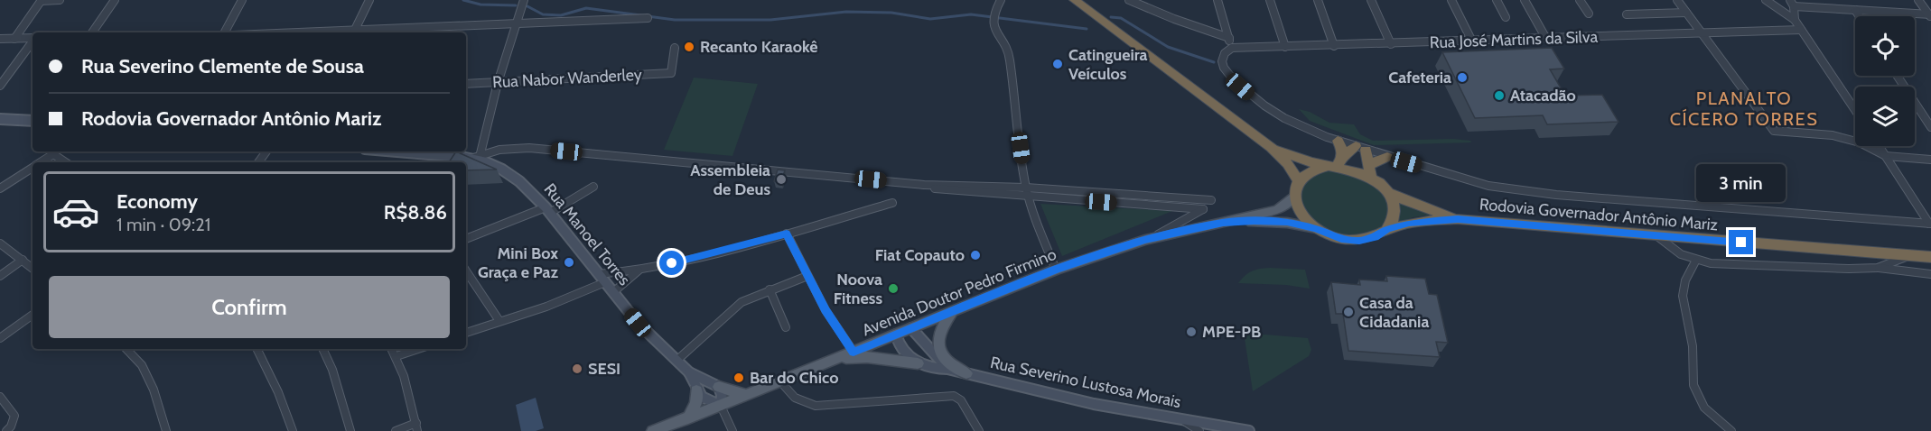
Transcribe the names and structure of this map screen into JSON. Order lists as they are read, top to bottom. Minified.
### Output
{"streets":{"highway":["Rodovia Governador Antônio Mariz"],"main road":["Rua Manoel Torres","Avenida Doutor Pedro Firmino","Rua Severino Lustosa Morais"],"street":["Rua José Martins da Silva","Rua Nabor Wanderley"]},"crossings":[["Rodovia Governador Antônio Mariz","Avenida Doutor Pedro Firmino"]],"districts":["PLANALTO CÍCERO TORRES"],"places":["Recanto Karaokê","Catingueira Veículos","Cafeteria","Atacadão","Assembleia de Deus","Fiat Copauto","Mini Box Graça e Paz","Noova Fitness","Casa da Cidadania","MPE-PB","SESI","Bar do Chico"],"page":{"banner":["Rua Severino Clemente de Sousa","Rodovia Governador Antônio Mariz"],"bubble":"3 min","list":[{"name":"Economy","note":"1 min · 09:21","value":"R$8.86"}],"buttons":"Confirm"}}
